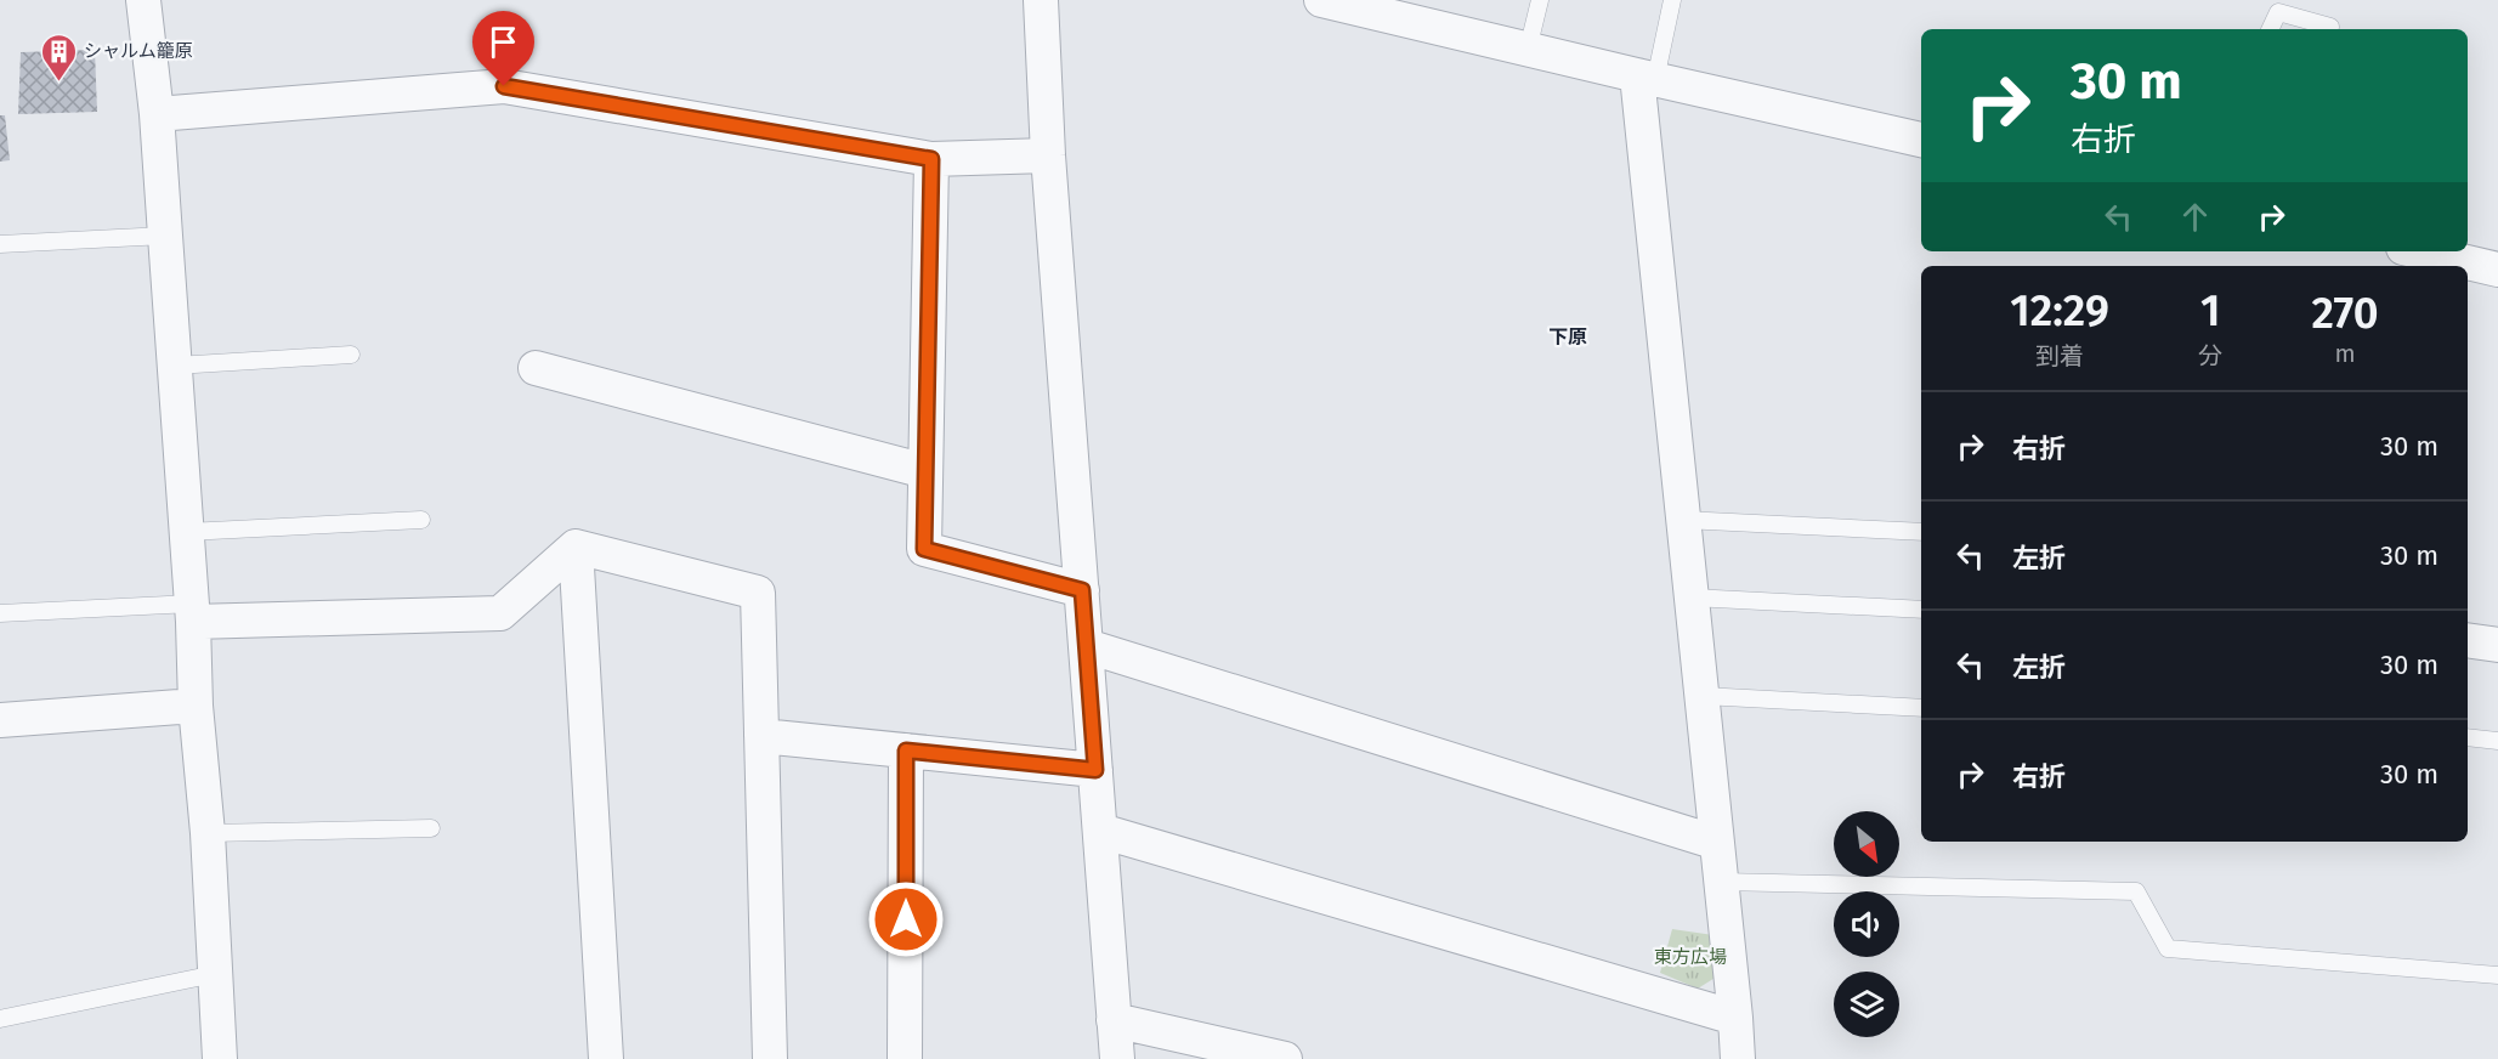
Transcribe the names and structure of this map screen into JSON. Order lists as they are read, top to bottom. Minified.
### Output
{"districts":["下原"],"parks":["東方広場"],"places":{"building":["シャルム籠原"]},"north":"bottom right","page":{"turn":["30 m","右折"],"eta":["12:29","到着","1","分","270","m"],"list":[{"name":"右折","value":"30 m"},{"name":"左折","value":"30 m"},{"name":"左折","value":"30 m"},{"name":"右折","value":"30 m"}]}}
